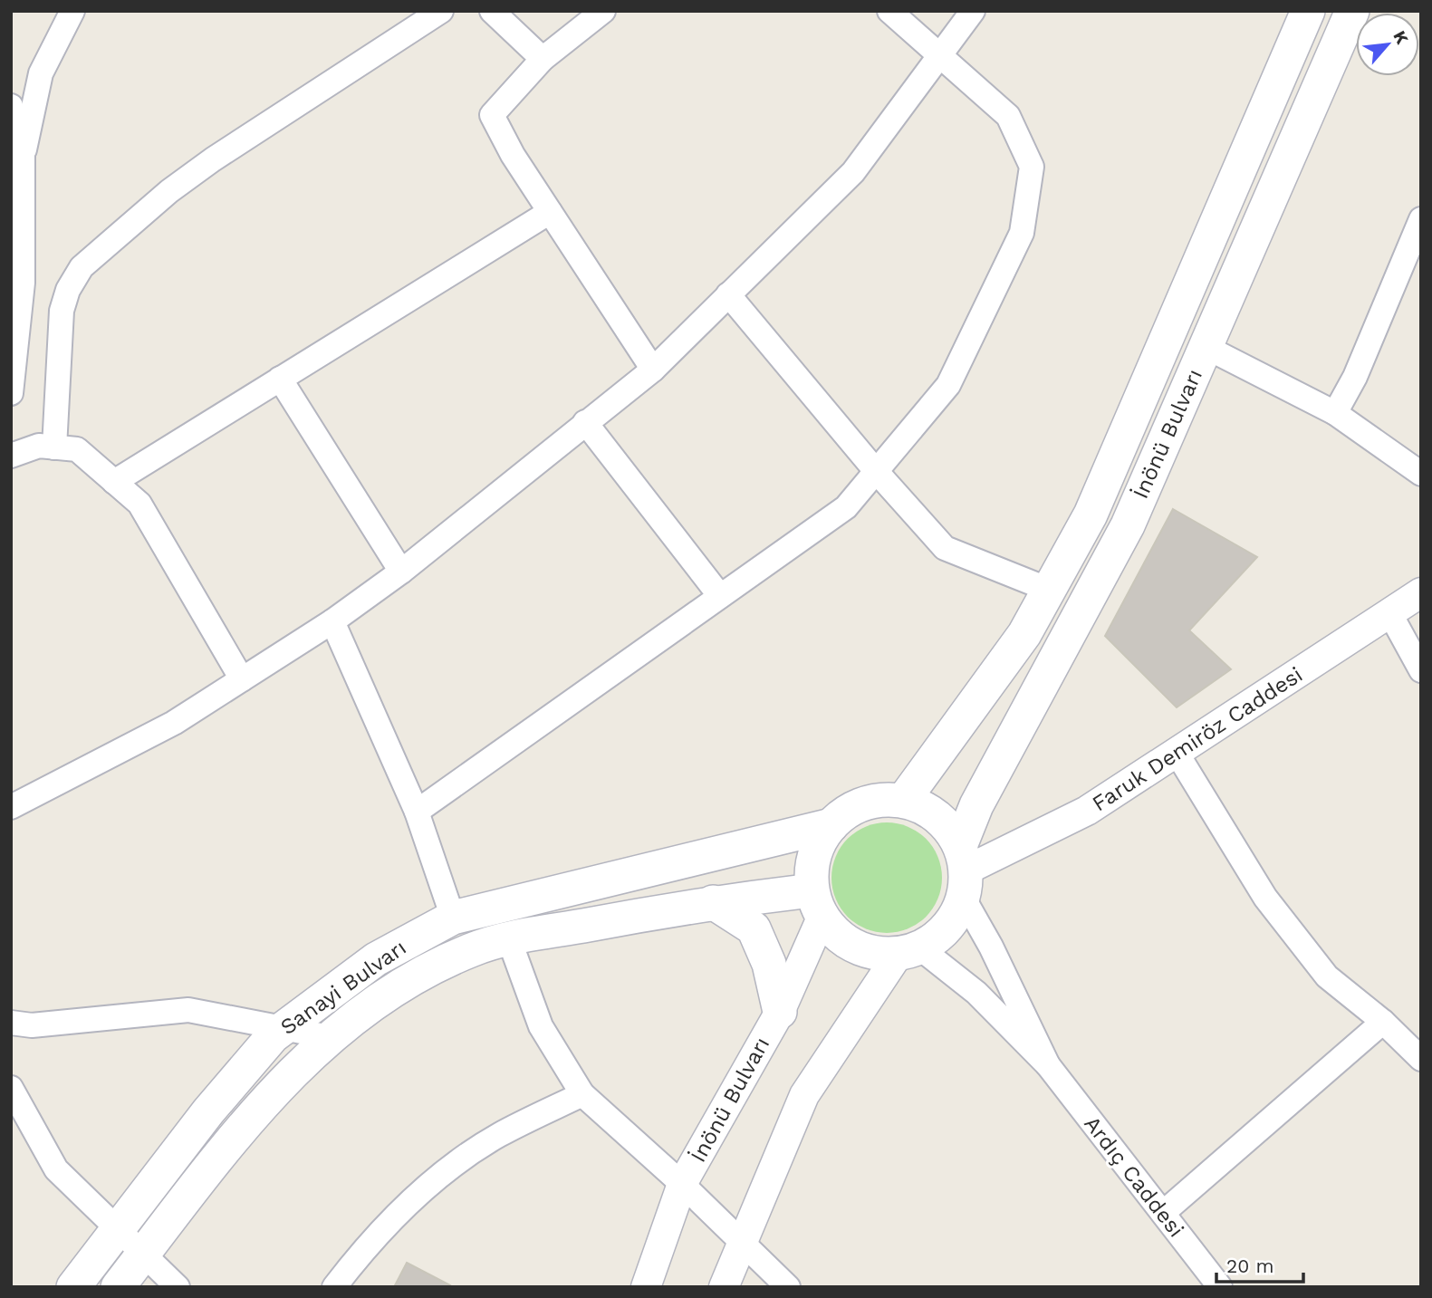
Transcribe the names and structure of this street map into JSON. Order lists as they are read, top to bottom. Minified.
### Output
{"streets":{"main road":["İnönü Bulvarı","Sanayi Bulvarı"],"street":["Faruk Demiröz Caddesi","Ardıç Caddesi"]},"crossings":[["İnönü Bulvarı","Faruk Demiröz Caddesi"],["İnönü Bulvarı","Sanayi Bulvarı"],["Faruk Demiröz Caddesi","Sanayi Bulvarı"]],"scale_bar":"20 m","north":"top right"}
